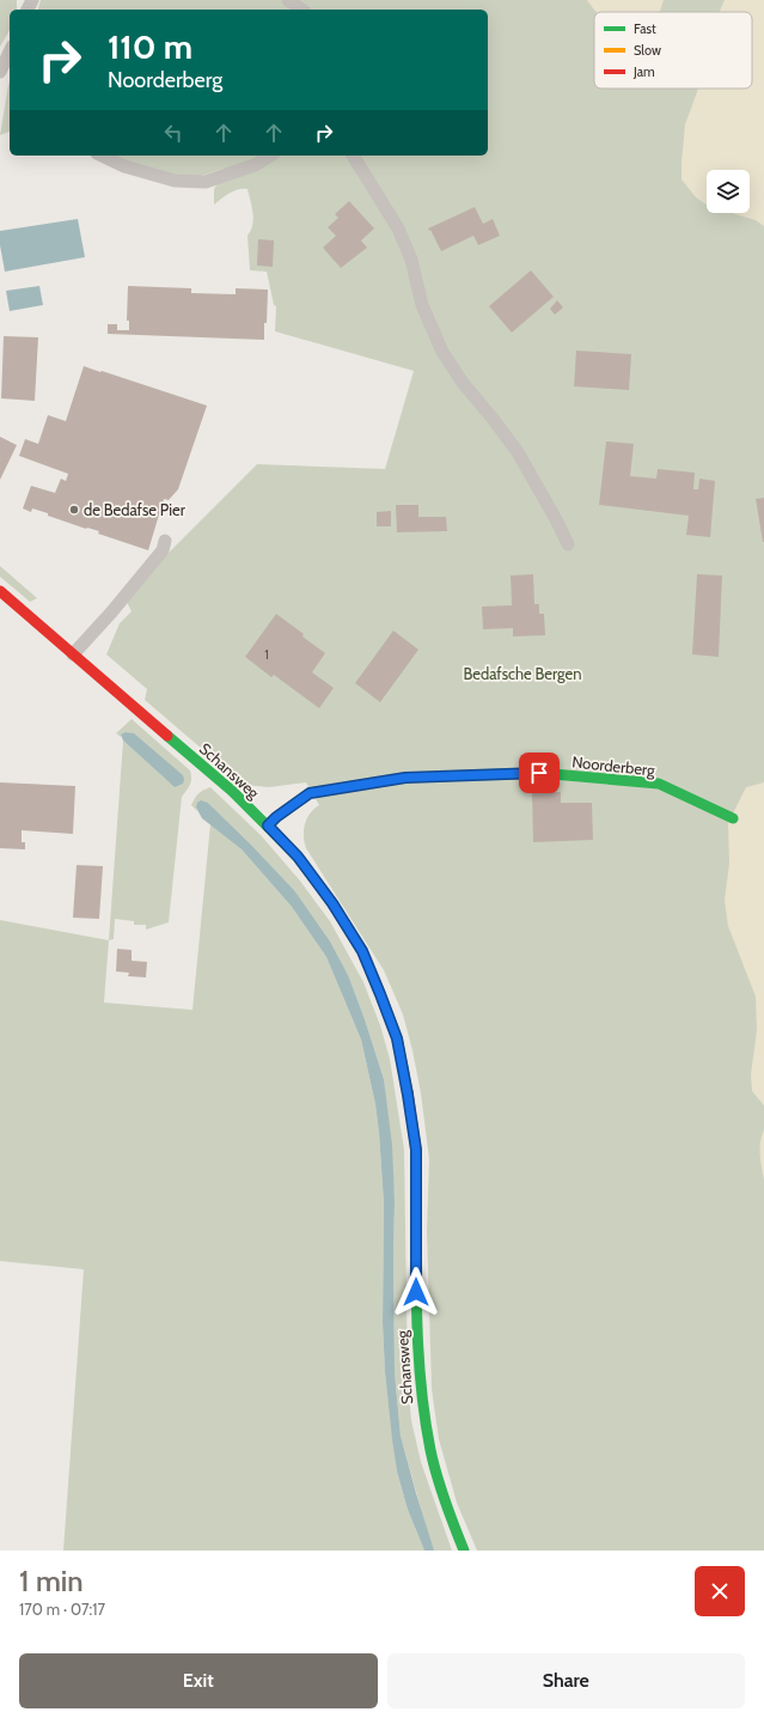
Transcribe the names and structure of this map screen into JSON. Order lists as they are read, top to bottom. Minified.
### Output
{"streets":{"street":["Noorderberg","Schansweg"]},"crossings":[["Noorderberg","Schansweg"]],"parks":["Bedafsche Bergen"],"places":["de Bedafse Pier"],"house_numbers":["1"],"legend":["Fast","Slow","Jam"],"page":{"turn":["110 m","Noorderberg"],"heading":["1 min","170 m · 07:17"],"buttons":["Exit","Share"]}}
